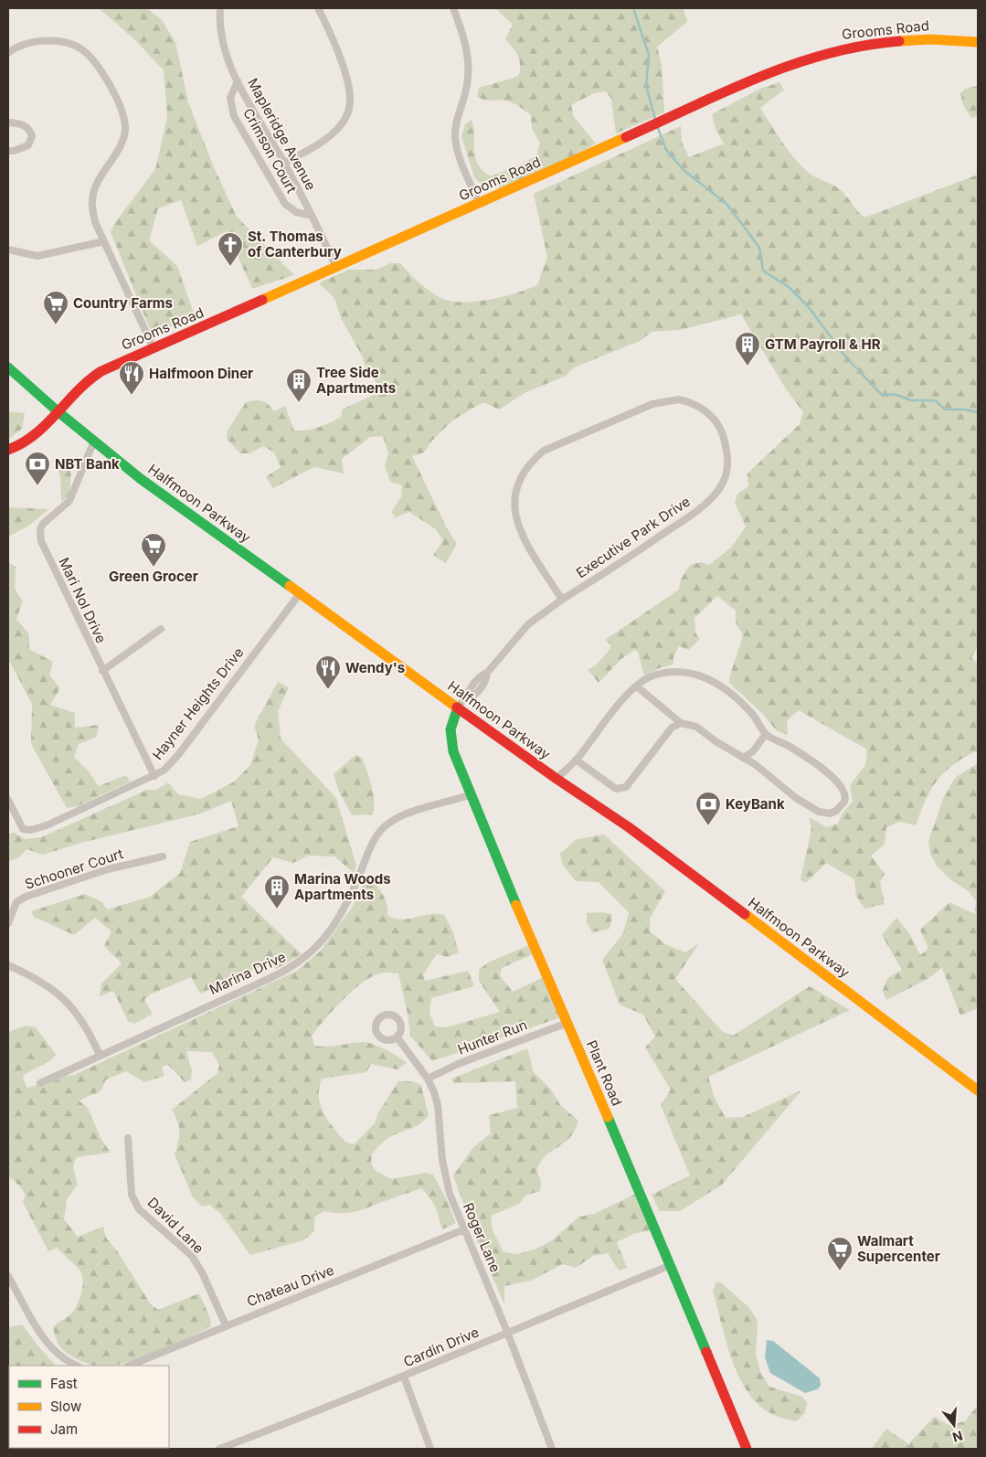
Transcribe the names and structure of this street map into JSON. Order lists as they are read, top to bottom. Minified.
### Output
{"streets":{"street":["Grooms Road","Mapleridge Avenue","Crimson Court","Halfmoon Parkway","Executive Park Drive","Mari Nol Drive","Hayner Heights Drive","Schooner Court","Marina Drive","Hunter Run","Plant Road","David Lane","Roger Lane","Chateau Drive","Cardin Drive"]},"crossings":[["Grooms Road","Mapleridge Avenue"],["Grooms Road","Halfmoon Parkway"],["Mapleridge Avenue","Crimson Court"],["Halfmoon Parkway","Executive Park Drive"],["Halfmoon Parkway","Mari Nol Drive"],["Halfmoon Parkway","Hayner Heights Drive"],["Halfmoon Parkway","Plant Road"],["Executive Park Drive","Plant Road"],["Mari Nol Drive","Hayner Heights Drive"],["Marina Drive","Plant Road"],["Hunter Run","Plant Road"],["Hunter Run","Roger Lane"],["Plant Road","Cardin Drive"],["David Lane","Chateau Drive"],["Roger Lane","Chateau Drive"],["Roger Lane","Cardin Drive"]],"places":{"church":["St. Thomas of Canterbury"],"supermarket":["Country Farms","Green Grocer","Walmart Supercenter"],"building":["GTM Payroll & HR","Tree Side Apartments","Marina Woods Apartments"],"restaurant":["Halfmoon Diner","Wendy's"],"bank":["NBT Bank","KeyBank"]},"legend":["Fast","Slow","Jam"],"north":"bottom"}
